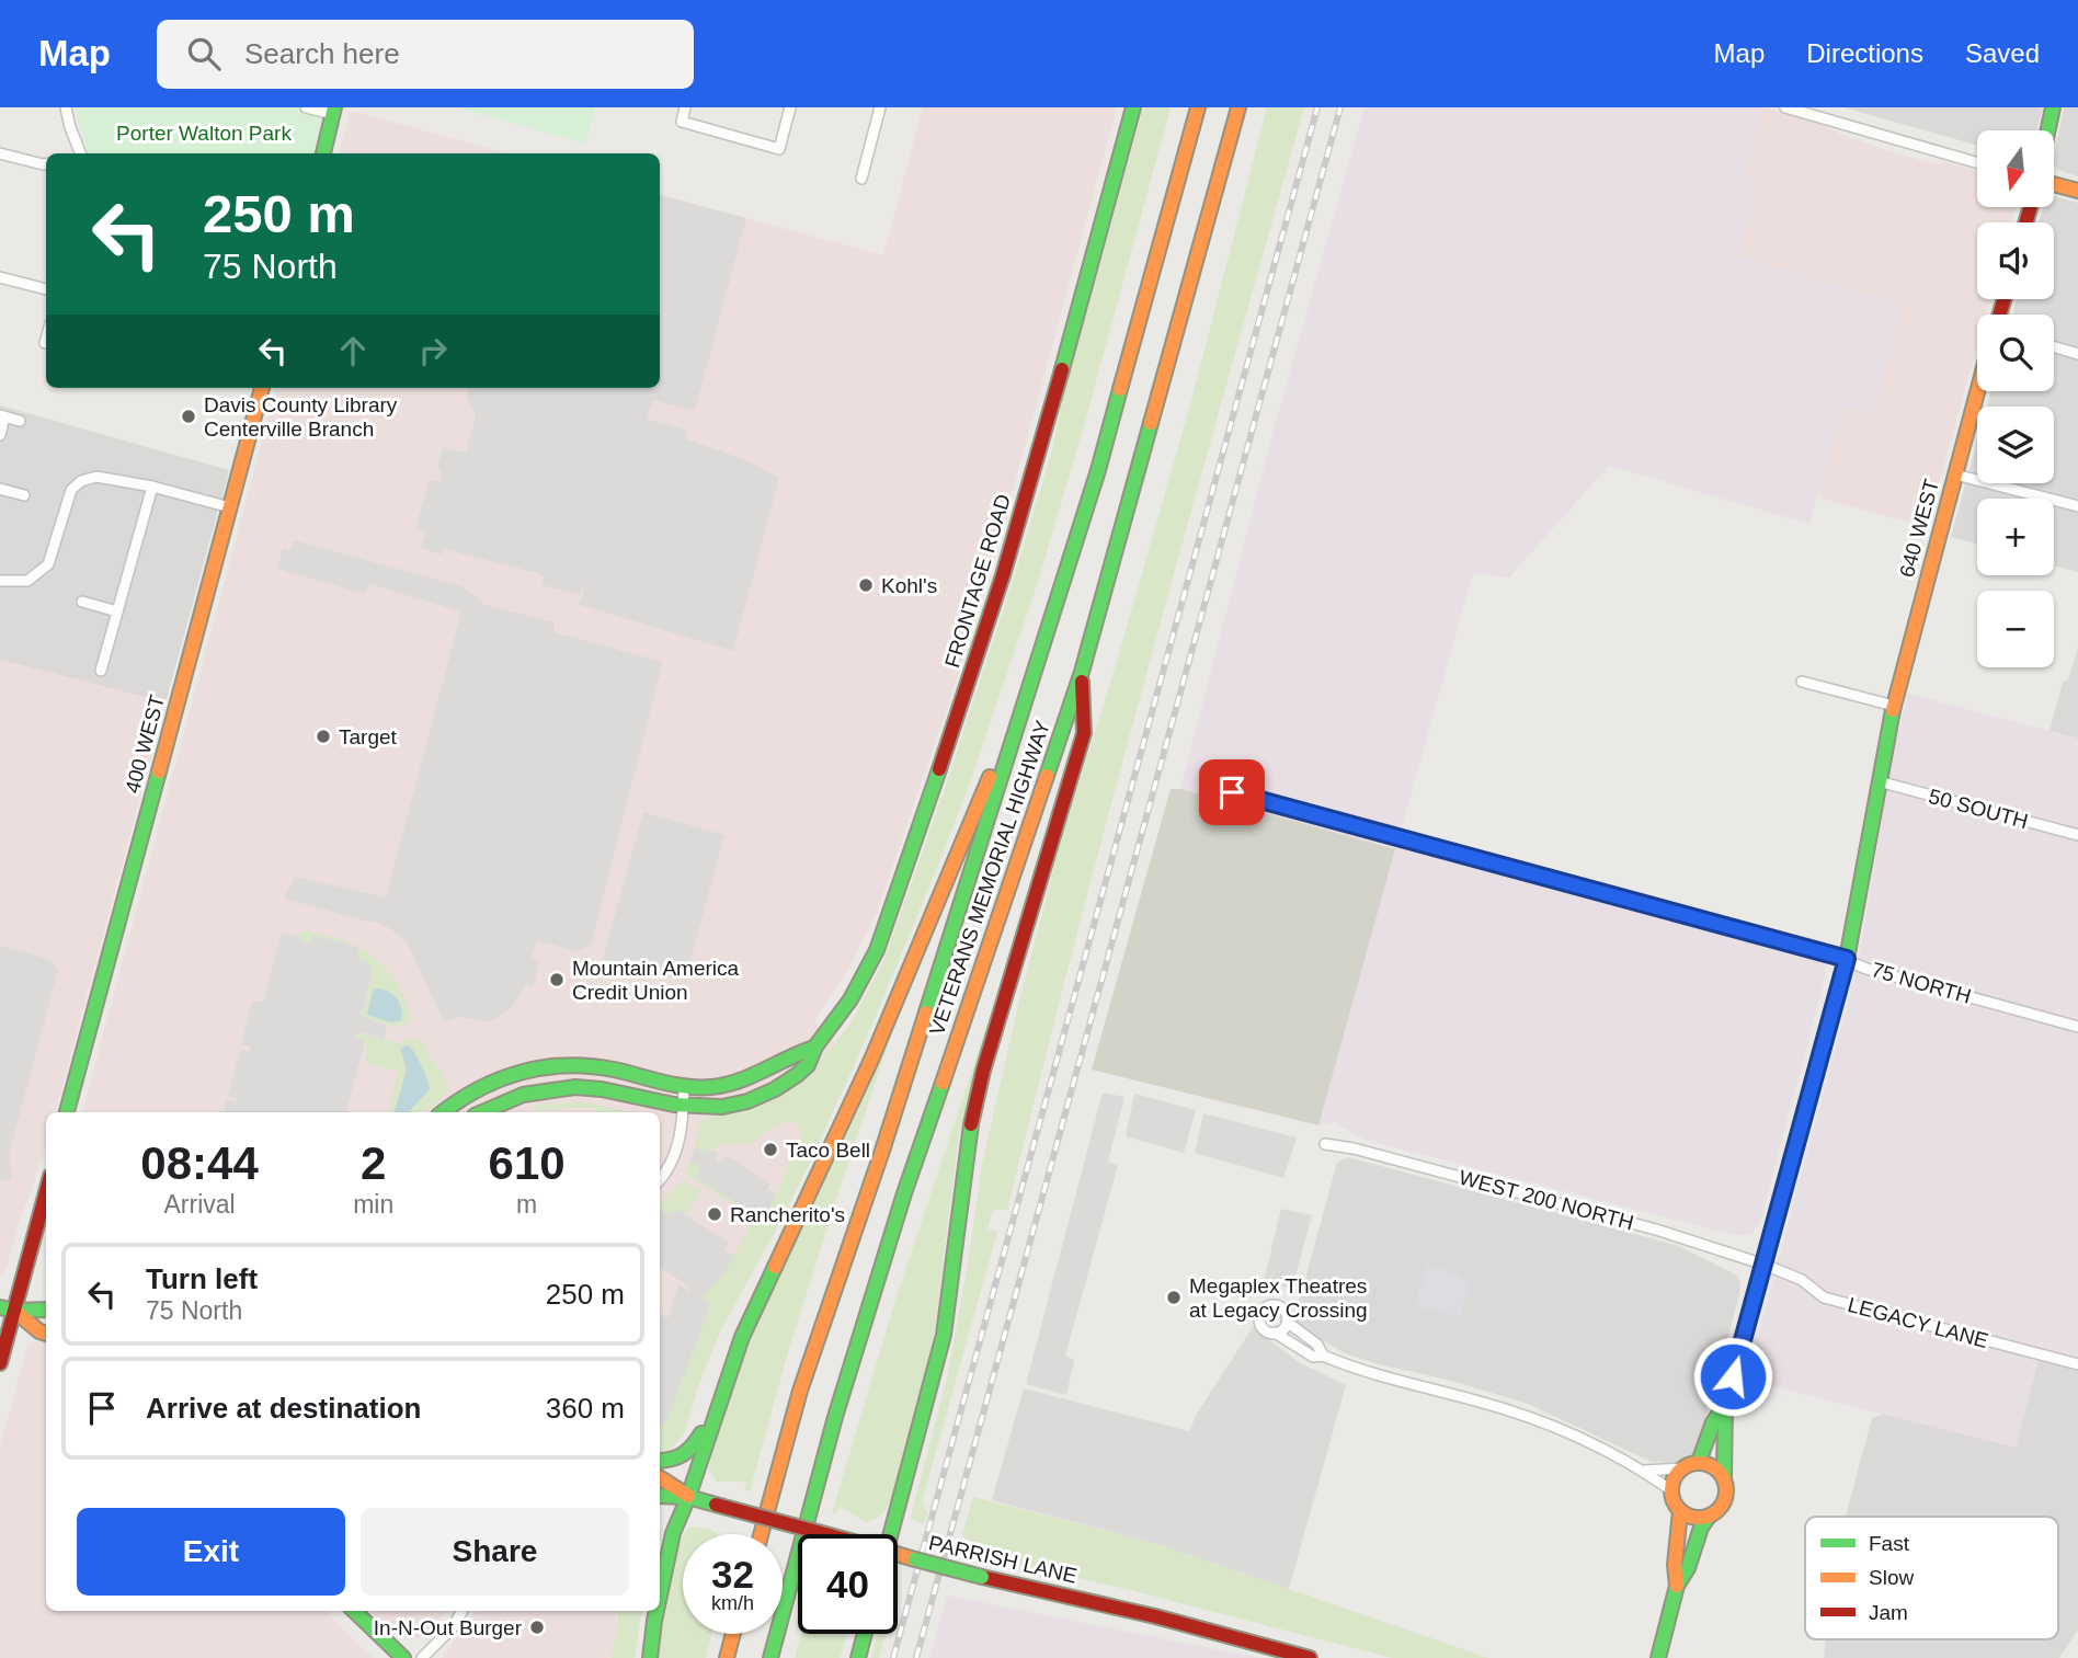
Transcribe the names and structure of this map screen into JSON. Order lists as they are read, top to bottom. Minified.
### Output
{"streets":{"main road":["640 WEST","FRONTAGE ROAD","400 WEST","VETERANS MEMORIAL HIGHWAY","PARRISH LANE"],"street":["50 SOUTH","75 NORTH","WEST 200 NORTH","LEGACY LANE"]},"crossings":[["640 WEST","50 SOUTH"],["640 WEST","75 NORTH"],["640 WEST","WEST 200 NORTH"],["640 WEST","LEGACY LANE"],["WEST 200 NORTH","LEGACY LANE"]],"parks":["Porter Walton Park"],"places":["Davis County Library Centerville Branch","Kohl's","Target","Mountain America Credit Union","Taco Bell","Rancherito's","Megaplex Theatres at Legacy Crossing","In-N-Out Burger"],"legend":["Fast","Slow","Jam"],"north":"bottom","page":{"header":"Map","search":"Search here","nav":["Map","Directions","Saved"],"map_buttons":["+","−"],"turn":["250 m","75 North"],"eta":["08:44","Arrival","2","min","610","m"],"list":[{"name":"Turn left","note":"75 North","value":"250 m"},{"name":"Arrive at destination","value":"360 m"}],"buttons":["Exit","Share"],"speed":"32 km/h","limit":"40"}}
